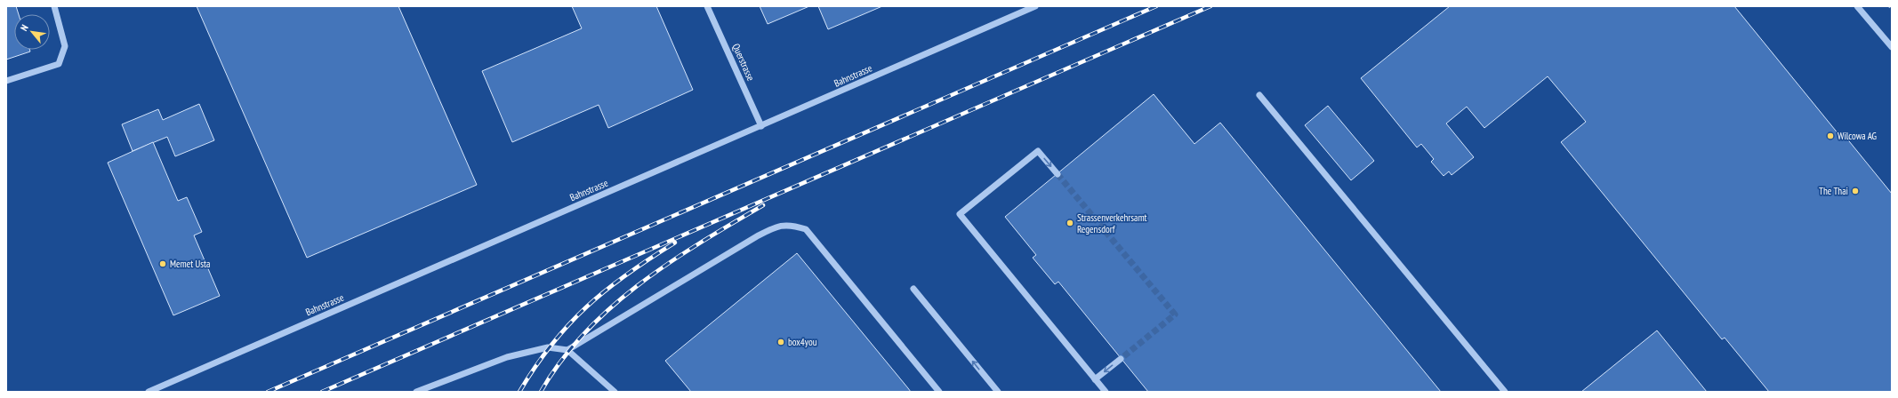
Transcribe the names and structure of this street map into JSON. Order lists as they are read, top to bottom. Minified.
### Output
{"streets":{"street":["Querstrasse","Bahnstrasse"]},"crossings":[["Querstrasse","Bahnstrasse"]],"places":["Wilcowa AG","The Thai","Strassenverkehrsamt Regensdorf","Memet Usta","box4you"],"north":"top left"}
